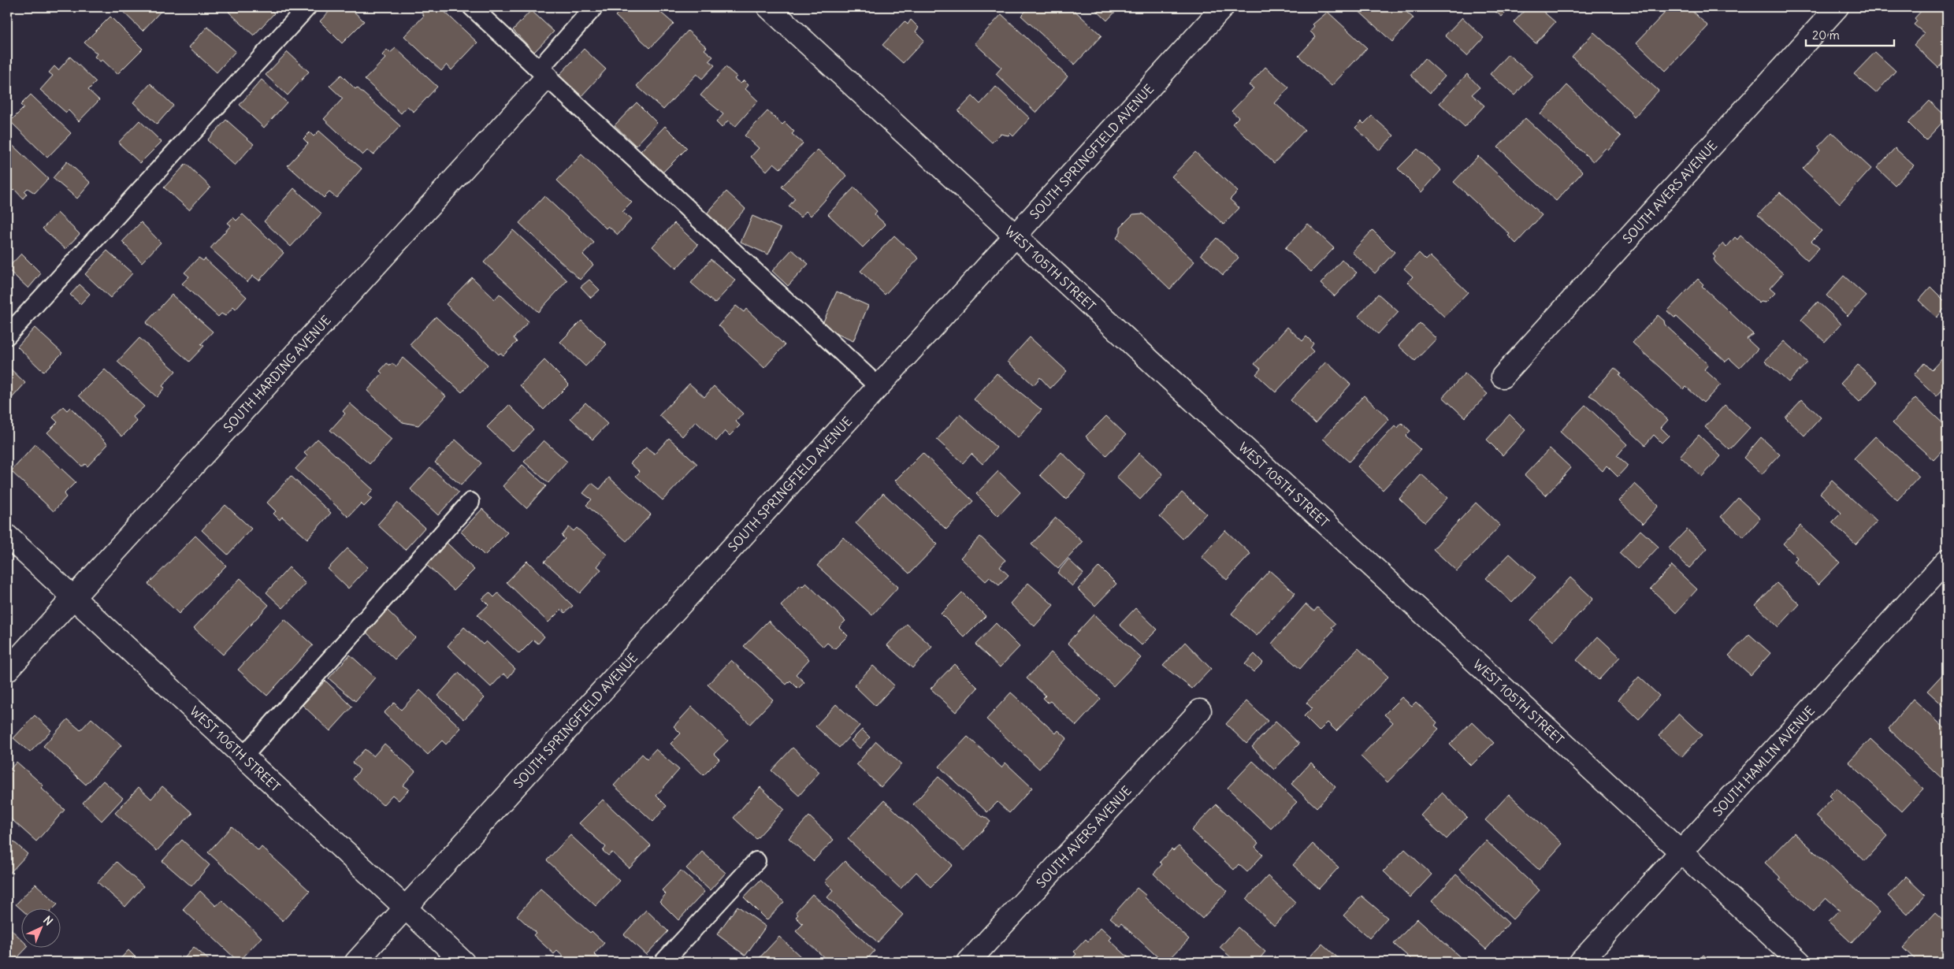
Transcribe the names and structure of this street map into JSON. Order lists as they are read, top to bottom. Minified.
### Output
{"streets":{"street":["SOUTH SPRINGFIELD AVENUE","SOUTH AVERS AVENUE","WEST 105TH STREET","SOUTH HARDING AVENUE","WEST 106TH STREET","SOUTH HAMLIN AVENUE"]},"crossings":[["SOUTH SPRINGFIELD AVENUE","WEST 105TH STREET"],["SOUTH SPRINGFIELD AVENUE","WEST 106TH STREET"],["WEST 105TH STREET","SOUTH HAMLIN AVENUE"],["SOUTH HARDING AVENUE","WEST 106TH STREET"]],"scale_bar":"20 m","north":"top right"}
